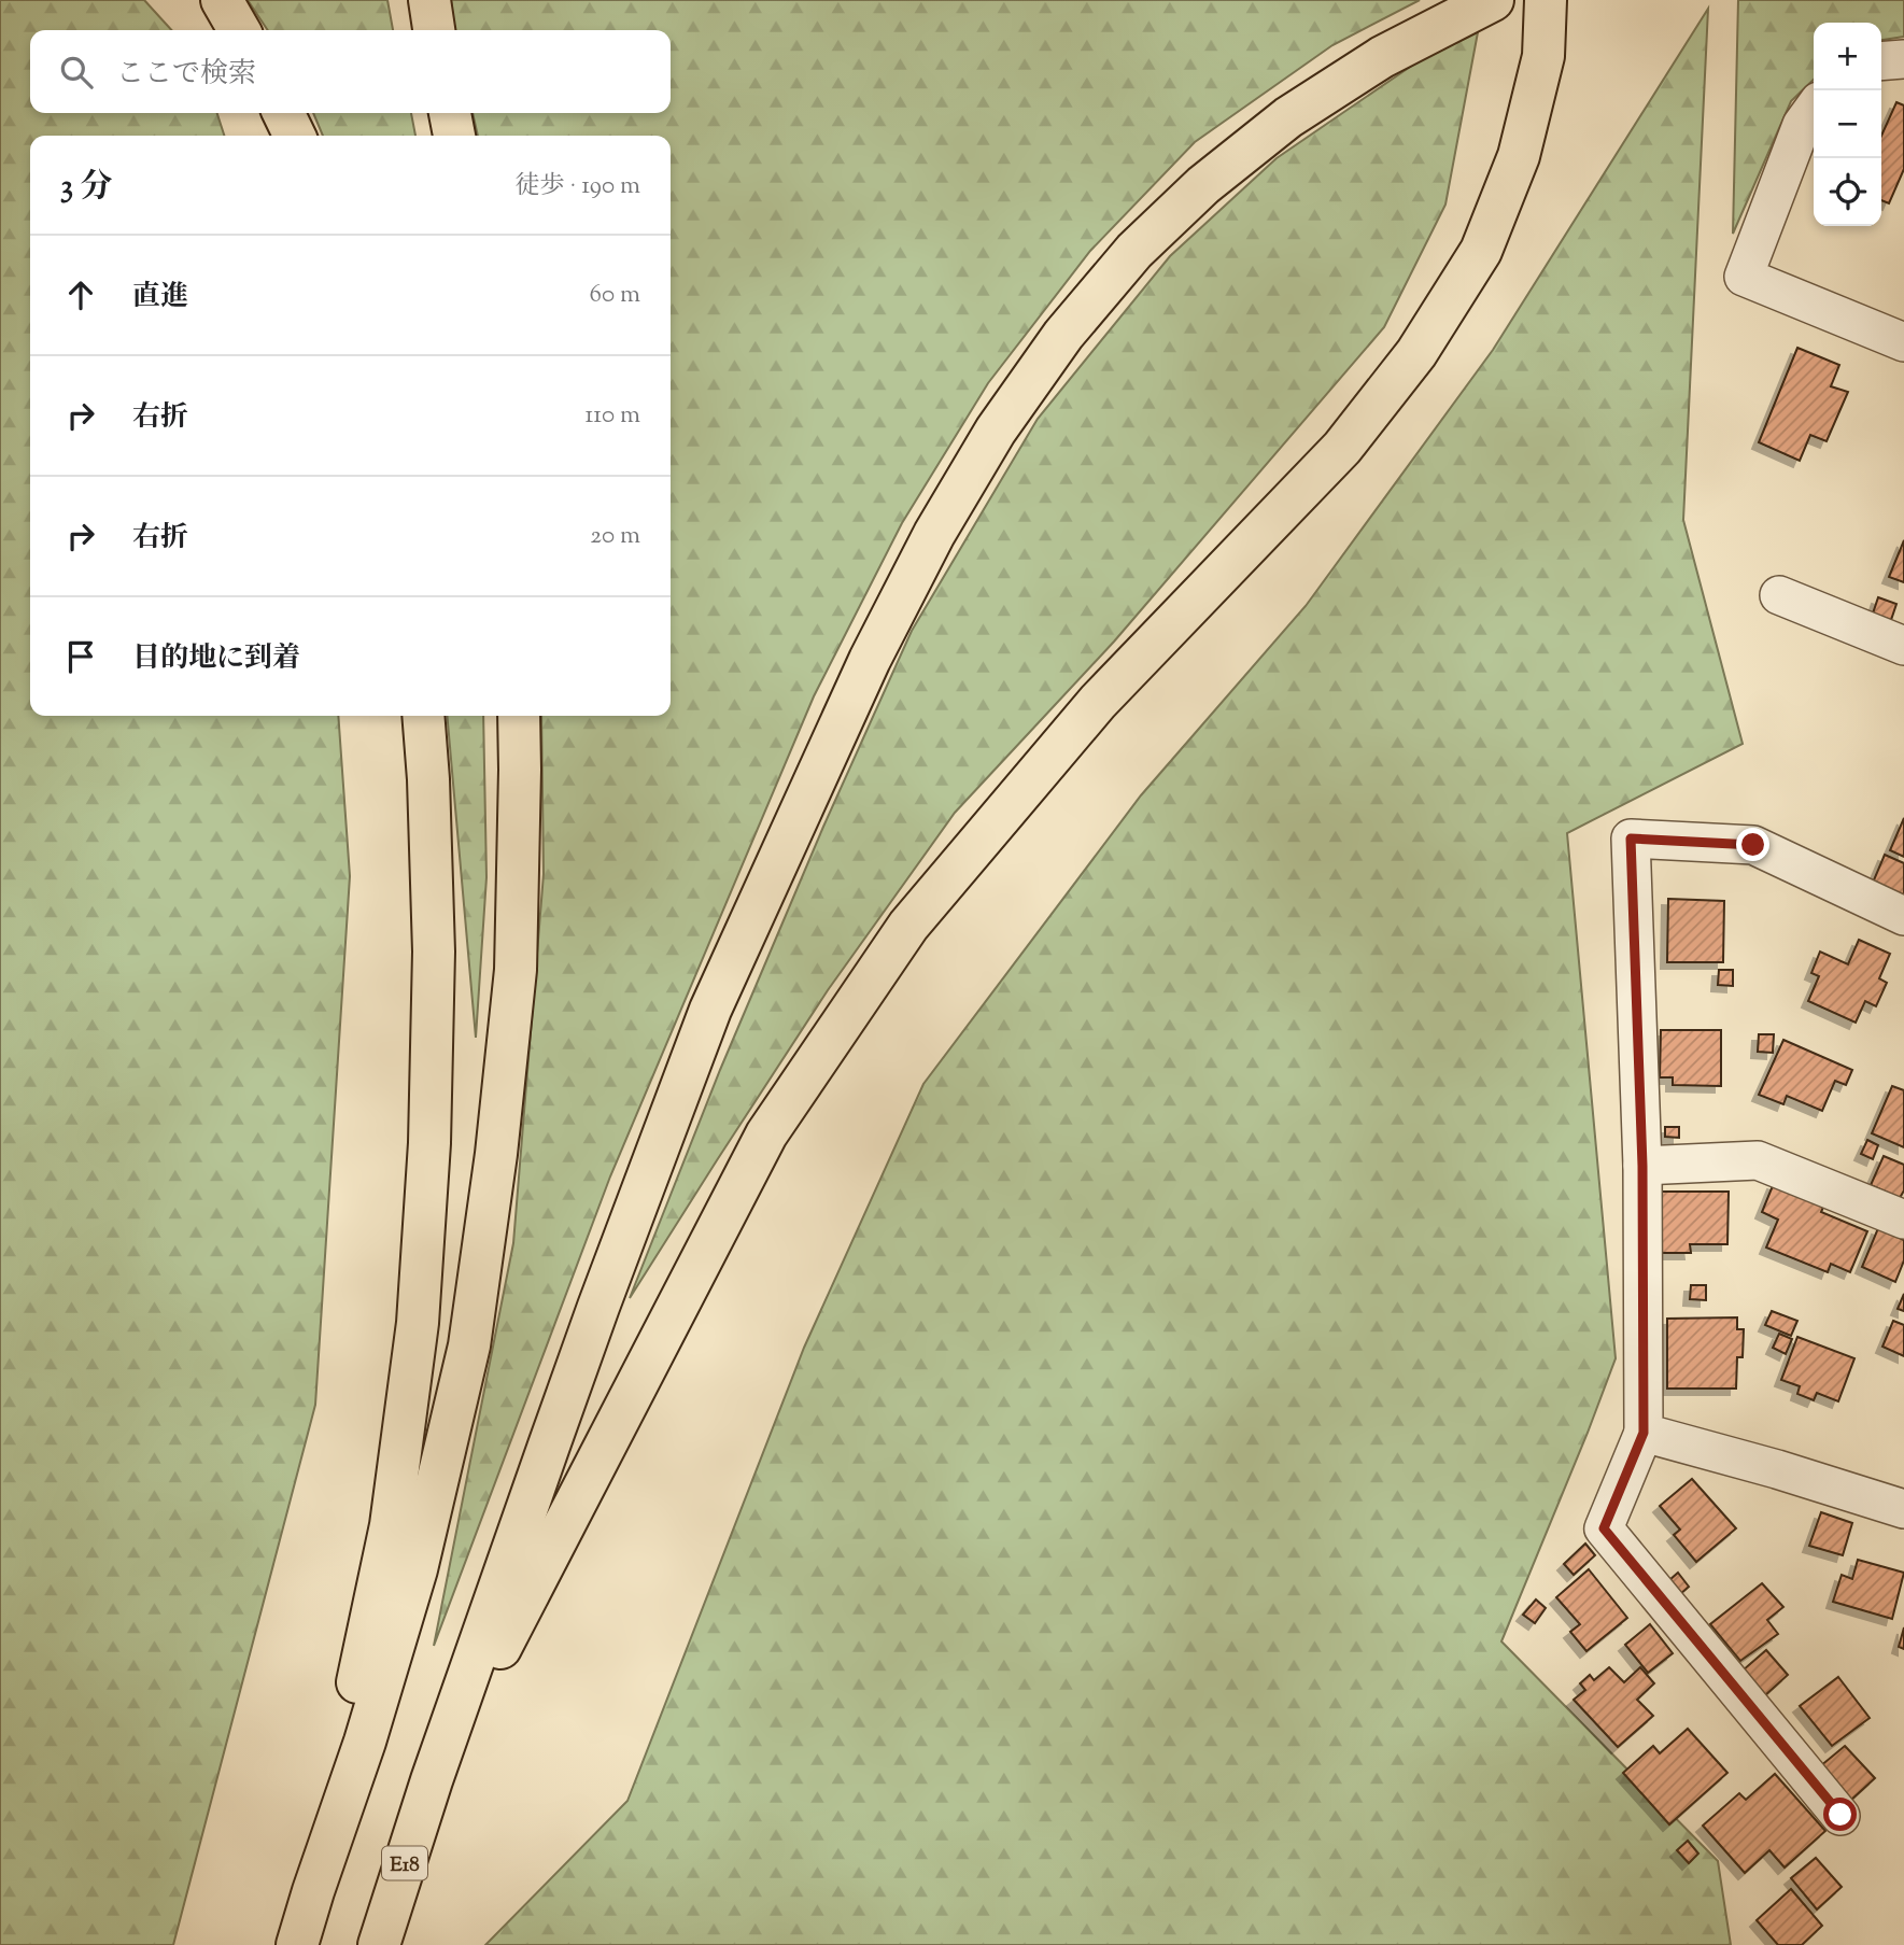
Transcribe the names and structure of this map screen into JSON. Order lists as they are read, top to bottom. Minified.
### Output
{"streets":{"highway":["E18"]},"page":{"map_buttons":["+","−"],"search":"ここで検索","heading":["3 分","徒歩 · 190 m"],"list":[["直進","60 m"],["右折","110 m"],["右折","20 m"],"目的地に到着"]}}
